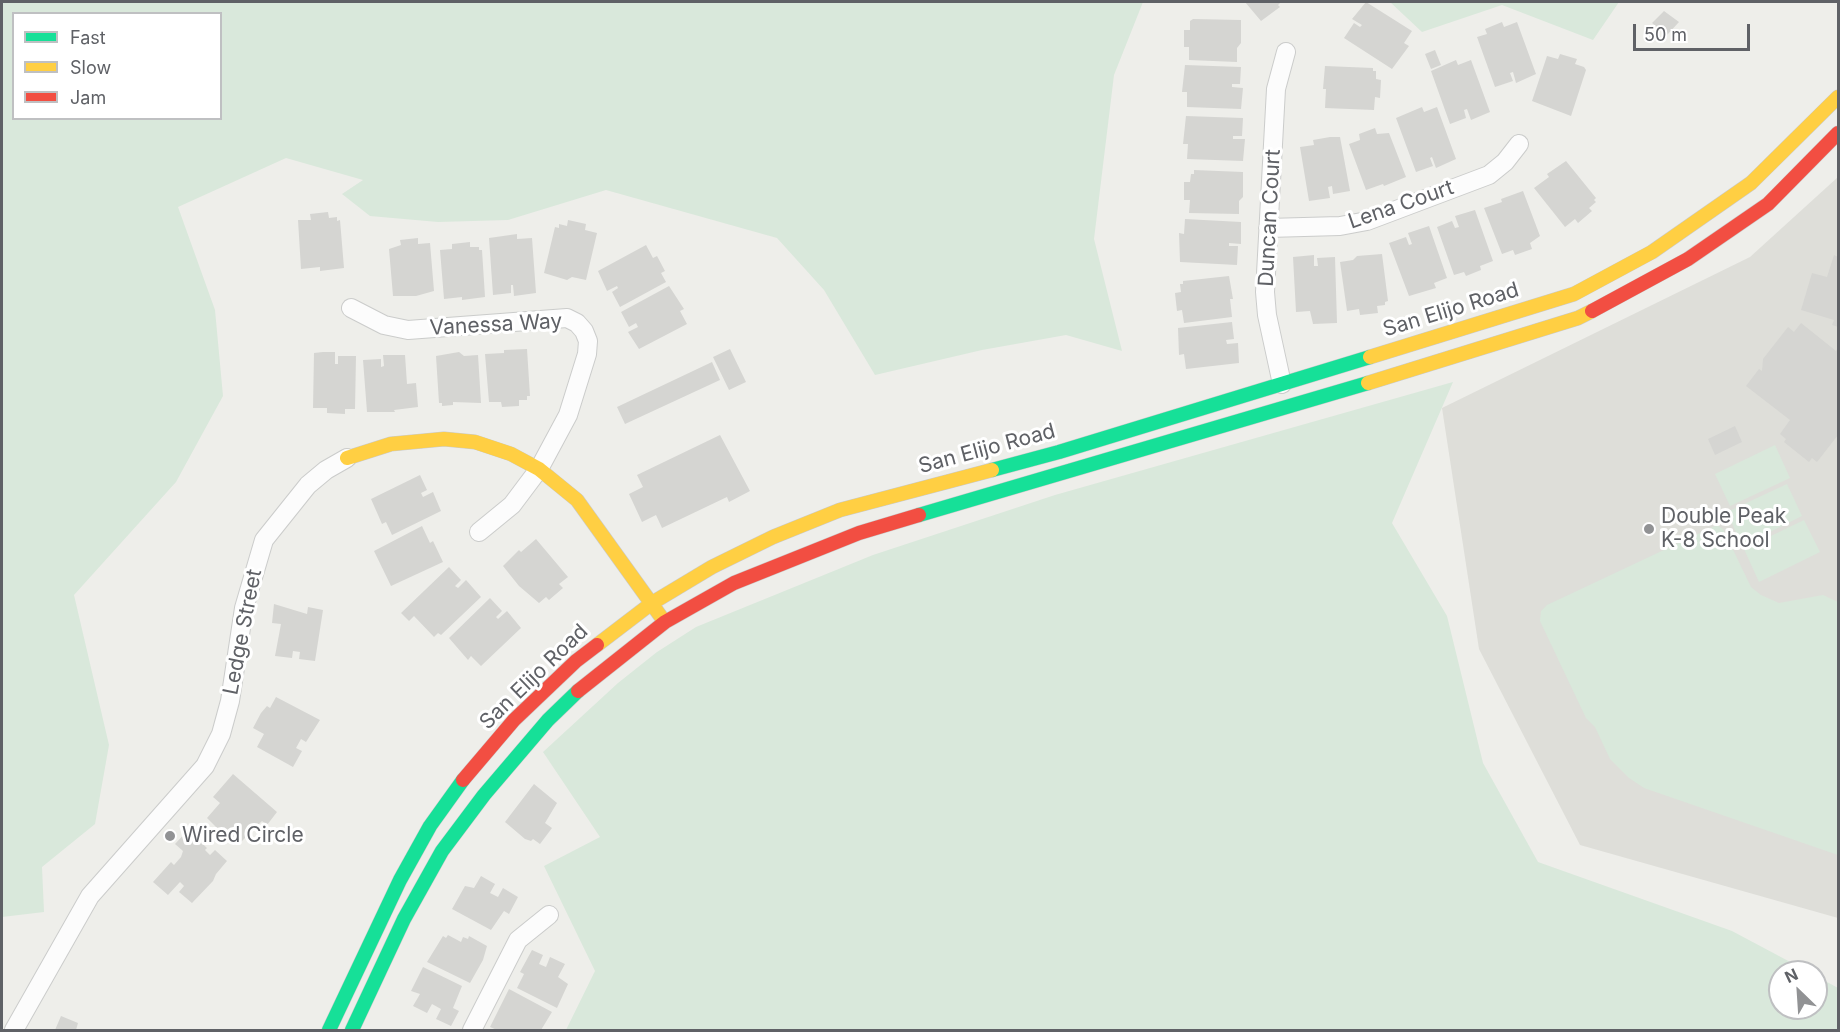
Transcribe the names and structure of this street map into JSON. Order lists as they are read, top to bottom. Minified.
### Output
{"streets":{"main road":["San Elijo Road","Ledge Street"],"street":["Lena Court","Duncan Court","Vanessa Way"]},"crossings":[["Lena Court","Duncan Court"],["Duncan Court","San Elijo Road"],["San Elijo Road","Ledge Street"],["Vanessa Way","Ledge Street"]],"places":["Double Peak K-8 School","Wired Circle"],"legend":["Fast","Slow","Jam"],"scale_bar":"50 m","north":"top left"}
